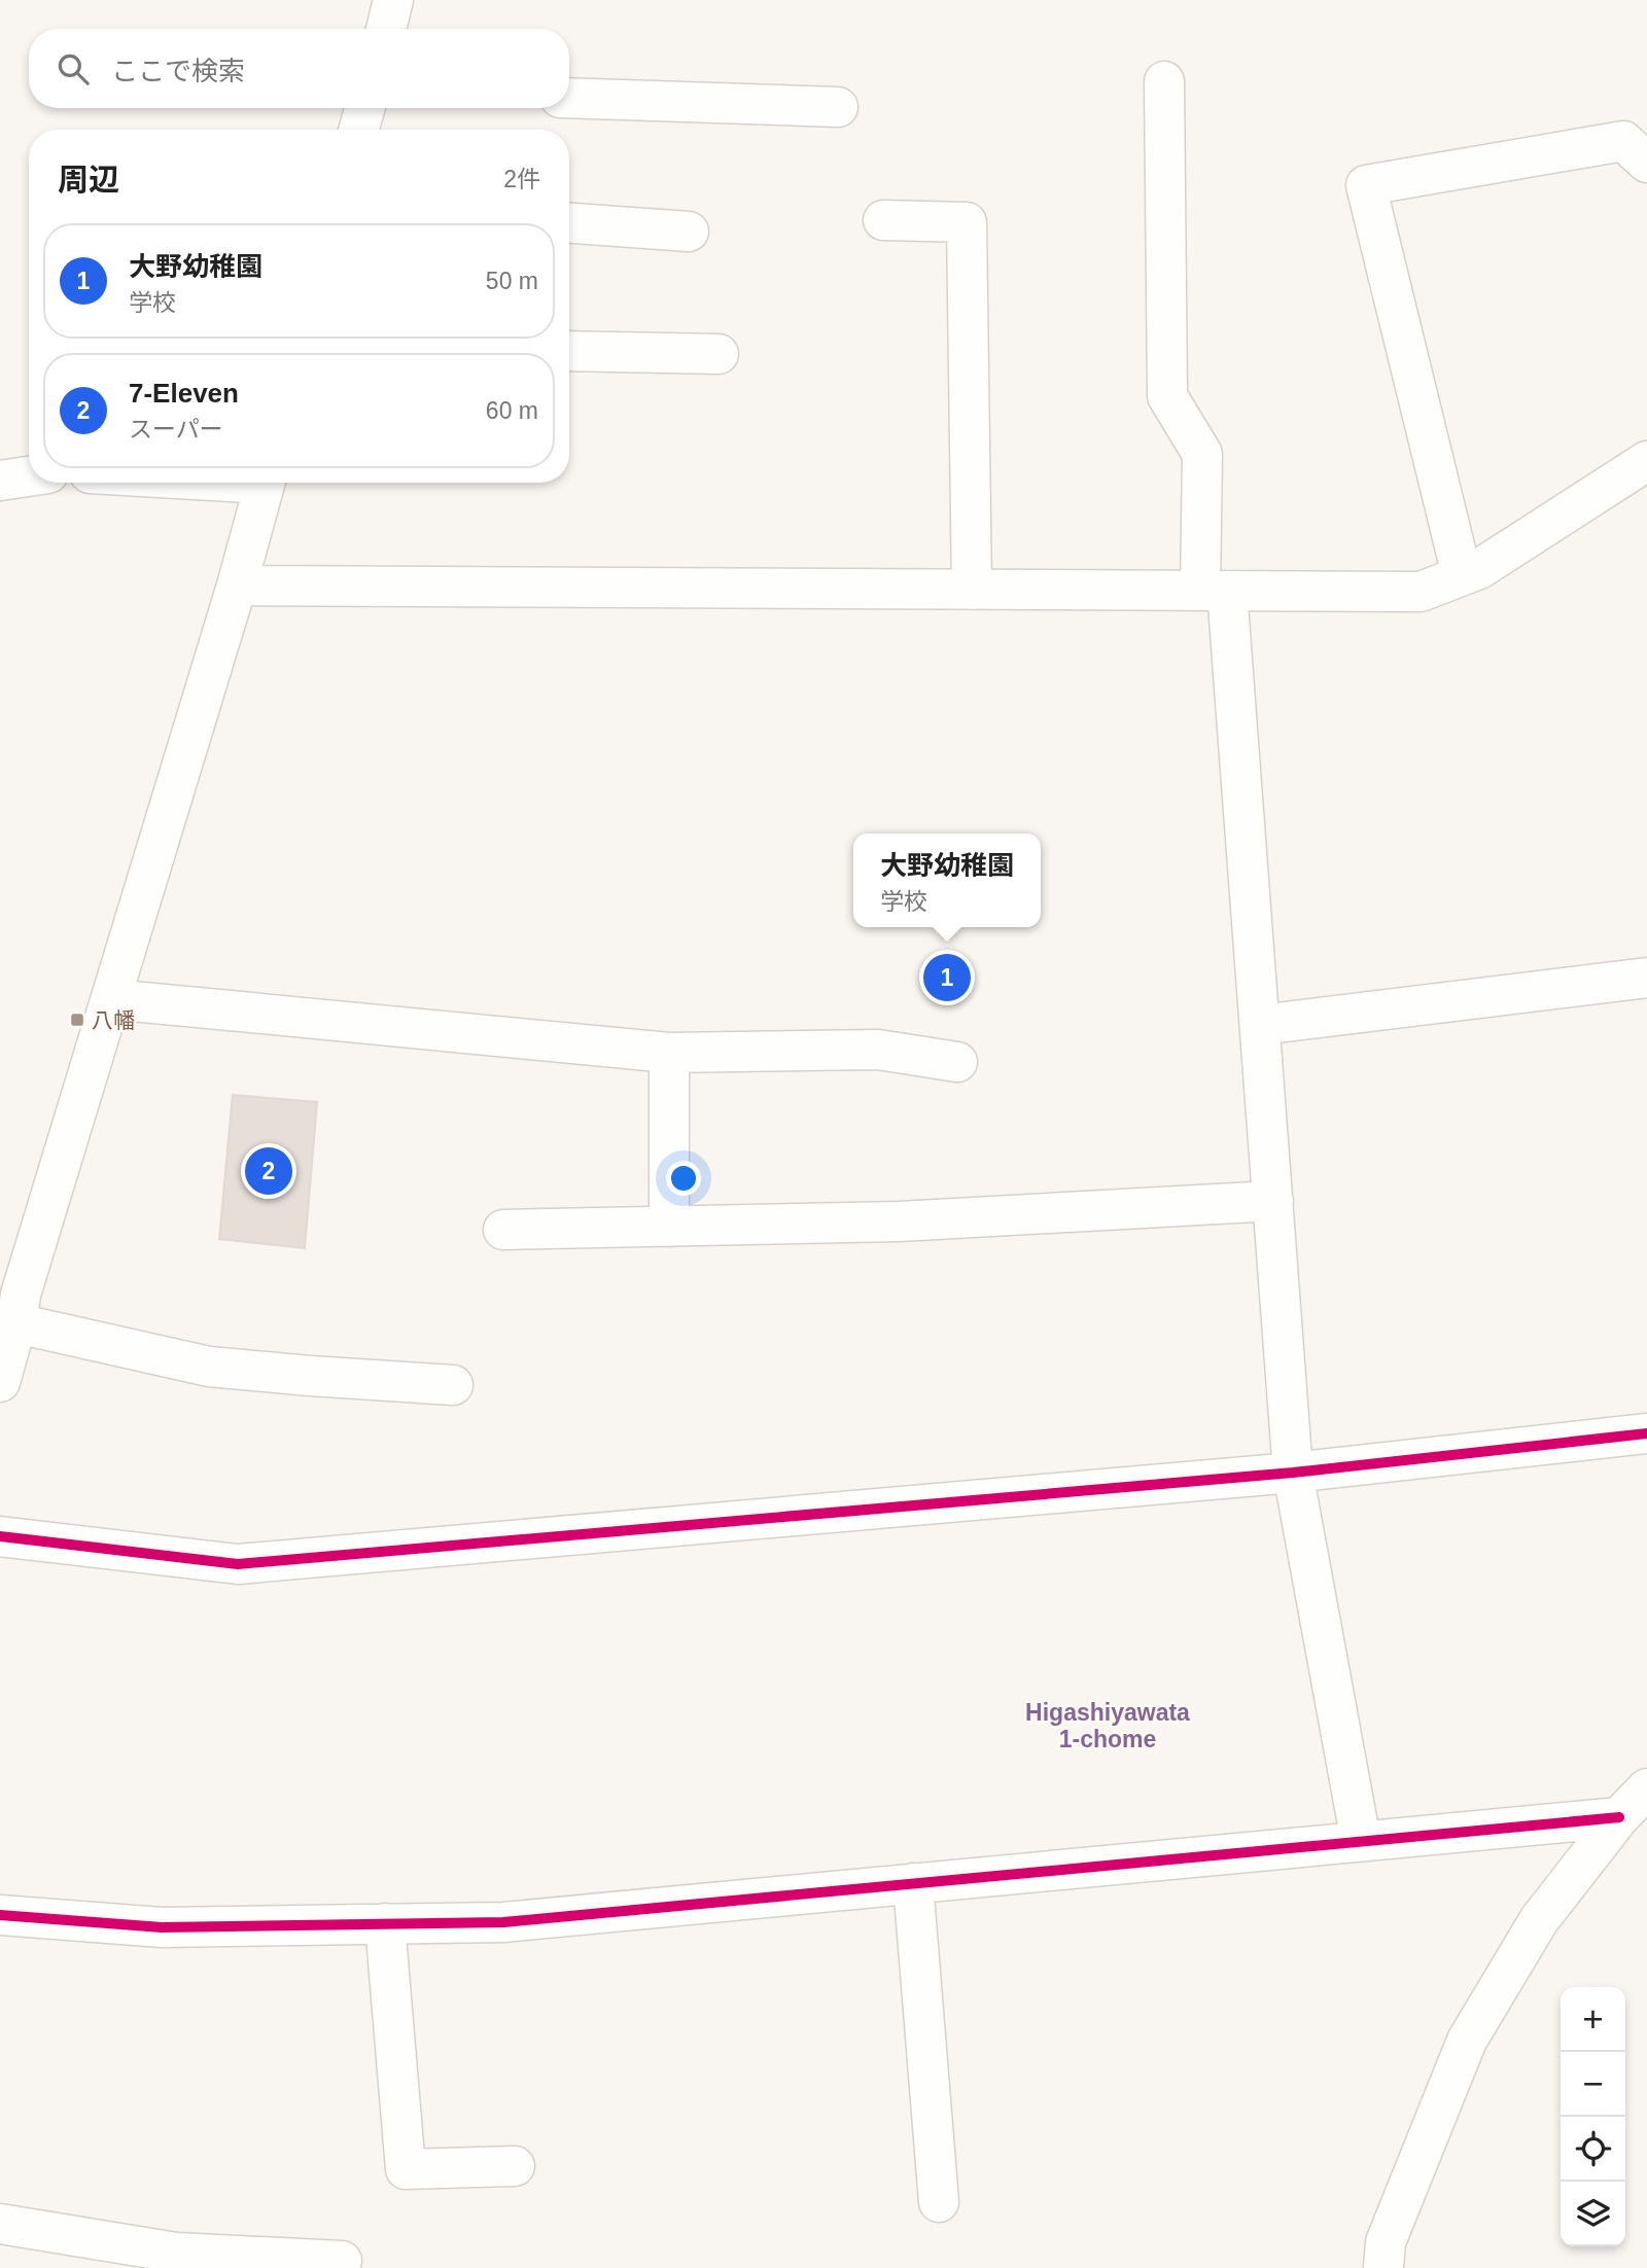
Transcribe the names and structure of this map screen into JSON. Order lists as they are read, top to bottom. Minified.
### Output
{"districts":["Higashiyawata 1-chome"],"places":{"transit":["八幡"]},"page":{"search":"ここで検索","heading":["周辺","2件"],"list":[{"mark":"1","name":"大野幼稚園","note":"学校","value":"50 m"},{"mark":"2","name":"7-Eleven","note":"スーパー","value":"60 m"}],"popup":["大野幼稚園","学校"],"pins":["1","2"],"map_buttons":["+","−"]}}
